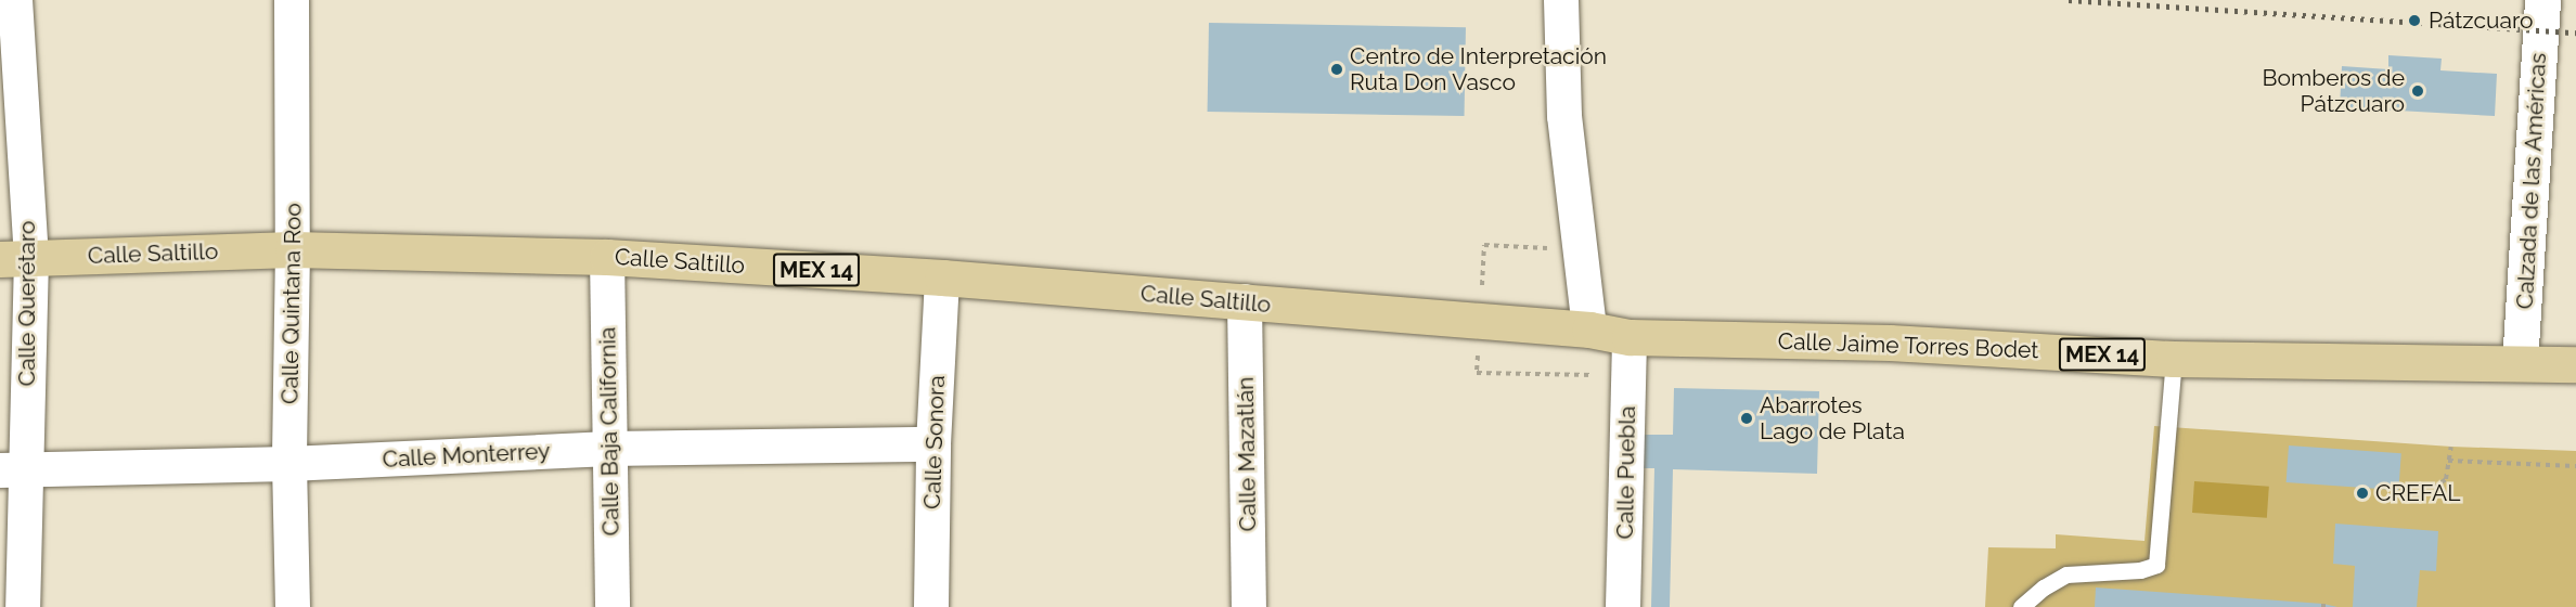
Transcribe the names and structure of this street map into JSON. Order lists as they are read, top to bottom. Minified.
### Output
{"streets":{"main road":["Calzada de las Américas","Calle Saltillo","MEX 14","Calle Jaime Torres Bodet"],"street":["Calle Querétaro","Calle Quintana Roo","Calle Baja California","Calle Sonora","Calle Mazatlán","Calle Monterrey","Calle Puebla"]},"crossings":[["Calzada de las Américas","Calle Jaime Torres Bodet"],["Calle Saltillo","Calle Querétaro"],["Calle Saltillo","Calle Quintana Roo"],["Calle Saltillo","Calle Jaime Torres Bodet"],["Calle Saltillo","Calle Baja California"],["Calle Saltillo","Calle Sonora"],["Calle Saltillo","Calle Mazatlán"],["Calle Saltillo","Calle Puebla"],["Calle Querétaro","Calle Monterrey"],["Calle Quintana Roo","Calle Monterrey"],["Calle Jaime Torres Bodet","Calle Puebla"],["Calle Baja California","Calle Monterrey"],["Calle Sonora","Calle Monterrey"]],"places":["Pátzcuaro","Centro de Interpretación Ruta Don Vasco","Bomberos de Pátzcuaro","Abarrotes Lago de Plata","CREFAL"]}
